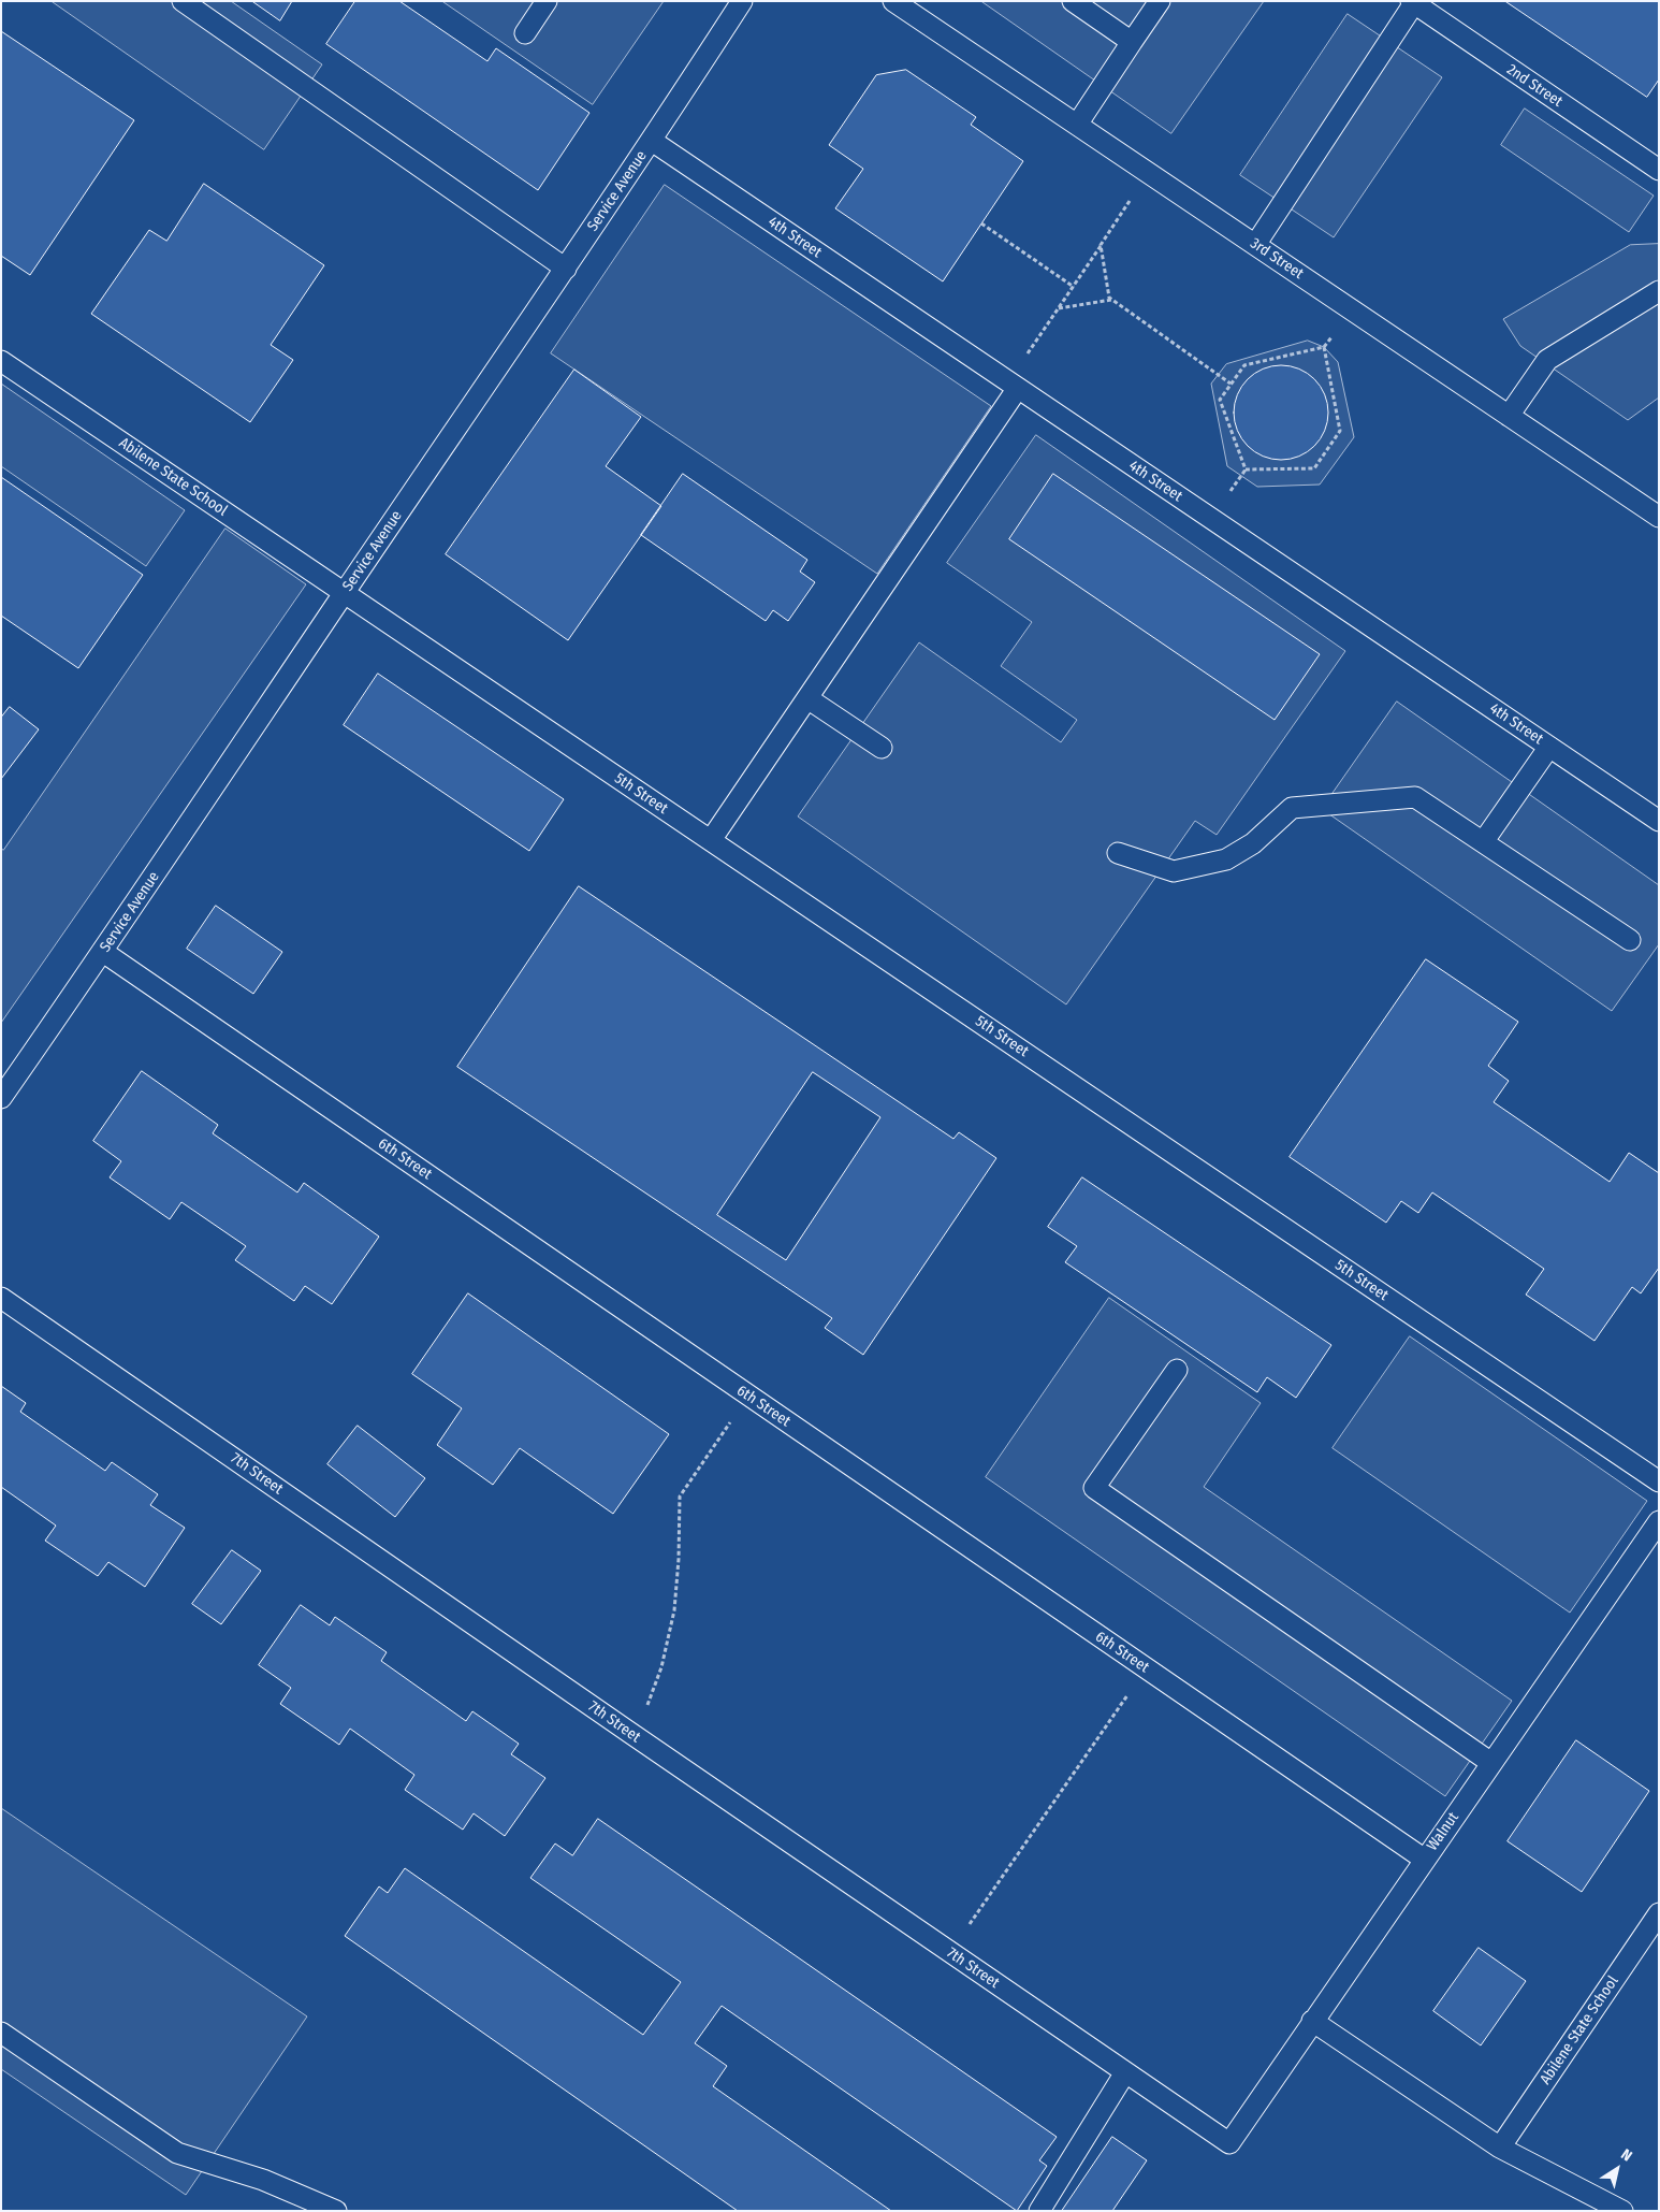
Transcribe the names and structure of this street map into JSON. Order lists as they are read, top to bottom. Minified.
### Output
{"streets":{"lane":["2nd Street","Service Avenue","4th Street","3rd Street","Abilene State School","5th Street","6th Street","7th Street","Walnut"]},"crossings":[["Service Avenue","4th Street"],["Service Avenue","Abilene State School"],["Service Avenue","5th Street"],["Service Avenue","6th Street"],["Abilene State School","5th Street"],["6th Street","Walnut"],["7th Street","Walnut"]],"north":"top right"}
